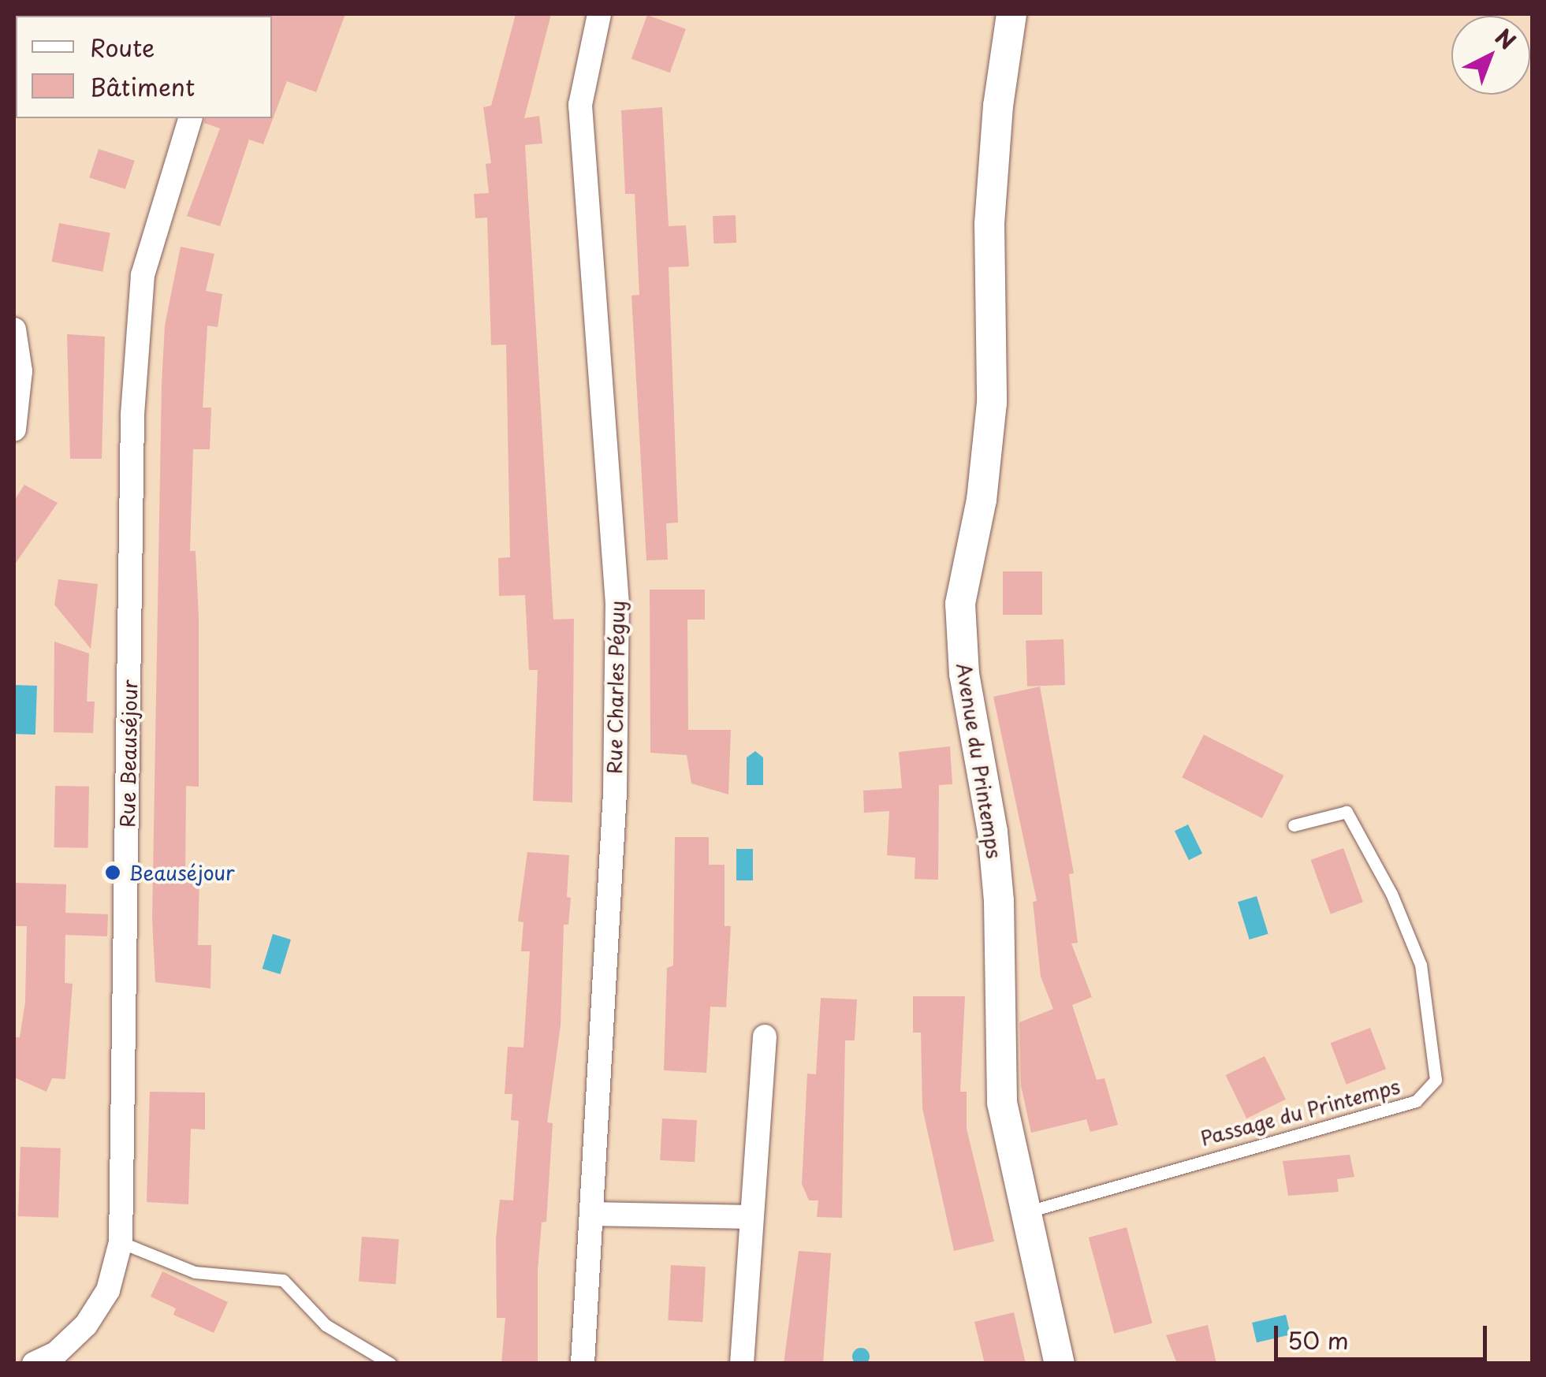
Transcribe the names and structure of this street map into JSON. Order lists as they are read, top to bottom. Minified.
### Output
{"streets":{"street":["Rue Charles Péguy","Rue Beauséjour","Avenue du Printemps"],"lane":["Passage du Printemps"]},"crossings":[["Avenue du Printemps","Passage du Printemps"]],"places":["Beauséjour"],"legend":["Route","Bâtiment"],"scale_bar":"50 m","north":"top right"}
